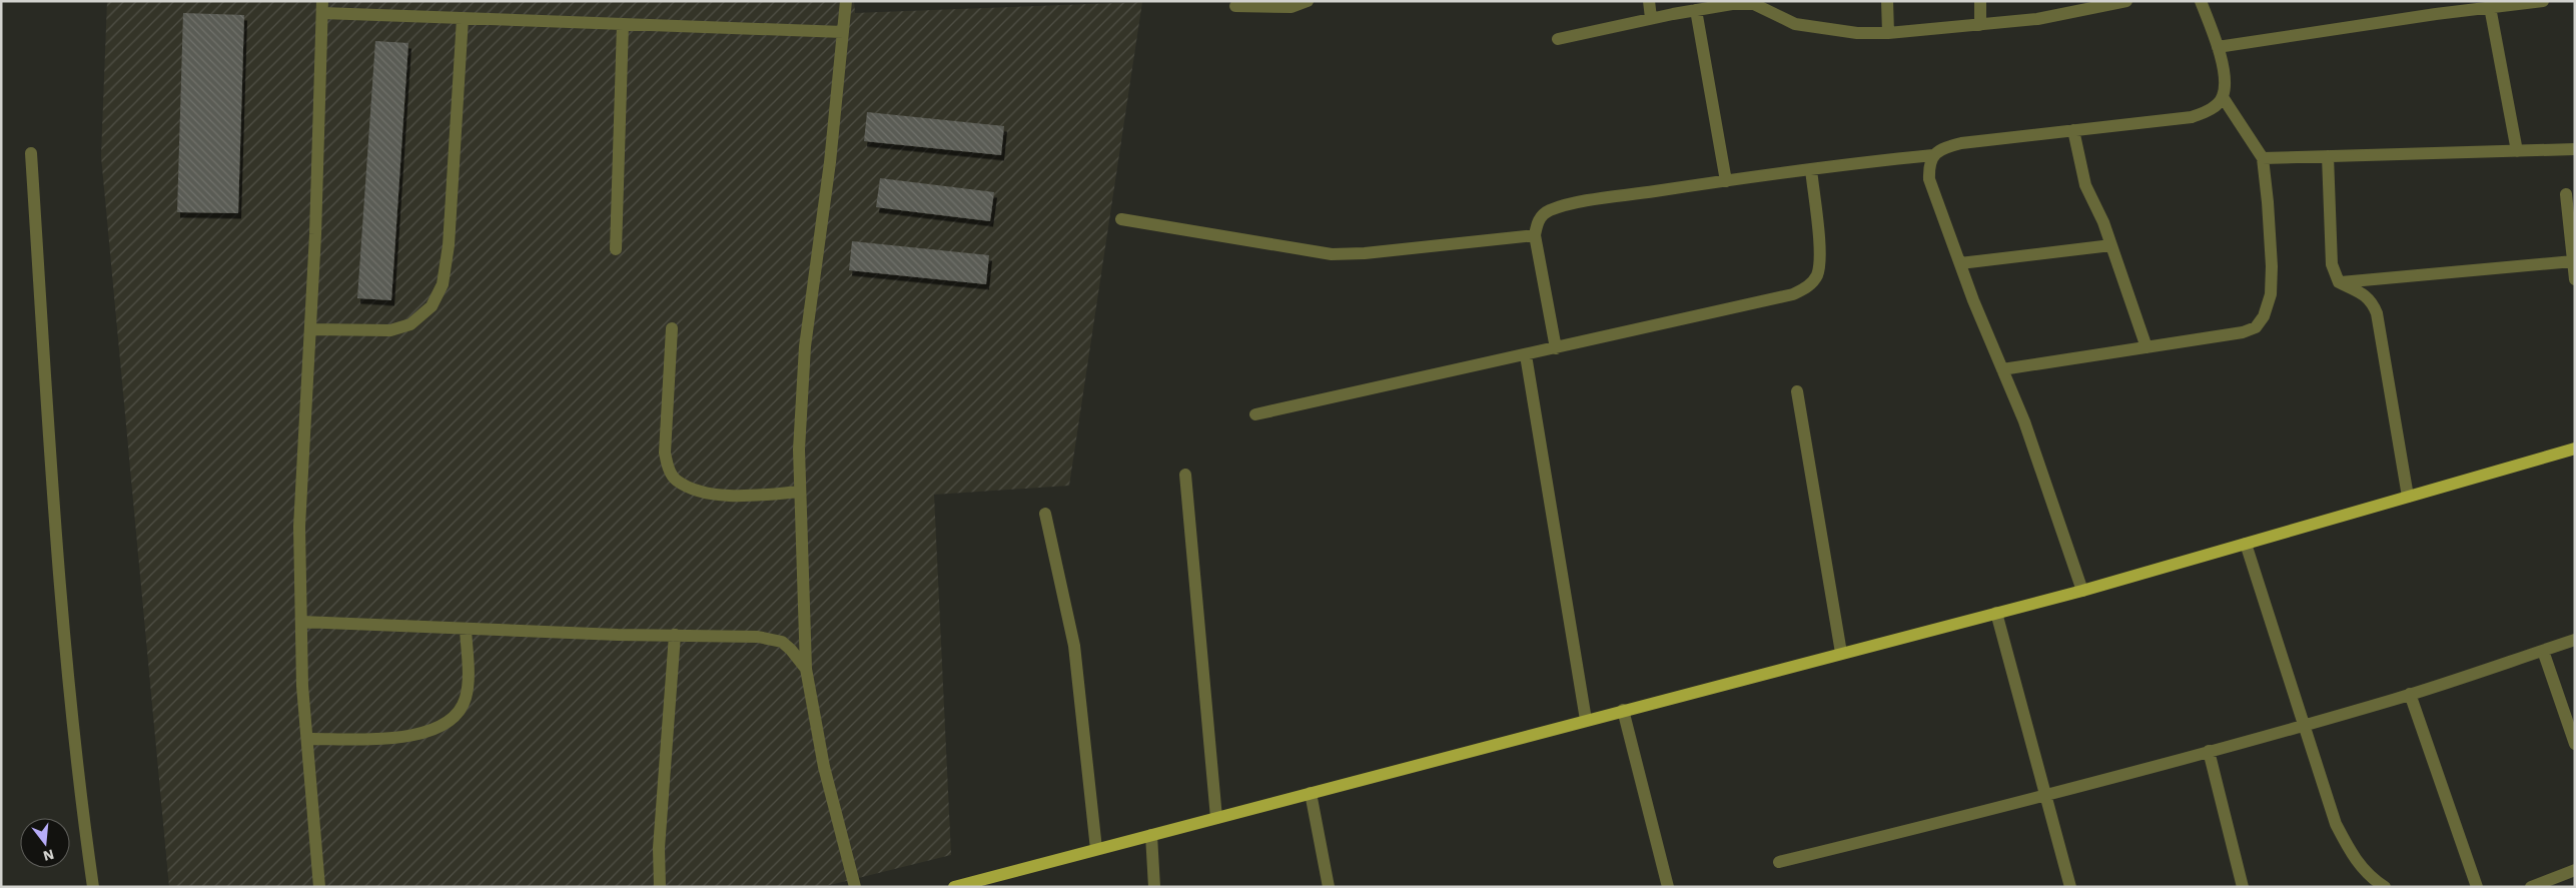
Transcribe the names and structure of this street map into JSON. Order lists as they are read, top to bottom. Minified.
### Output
{"north":"bottom"}
